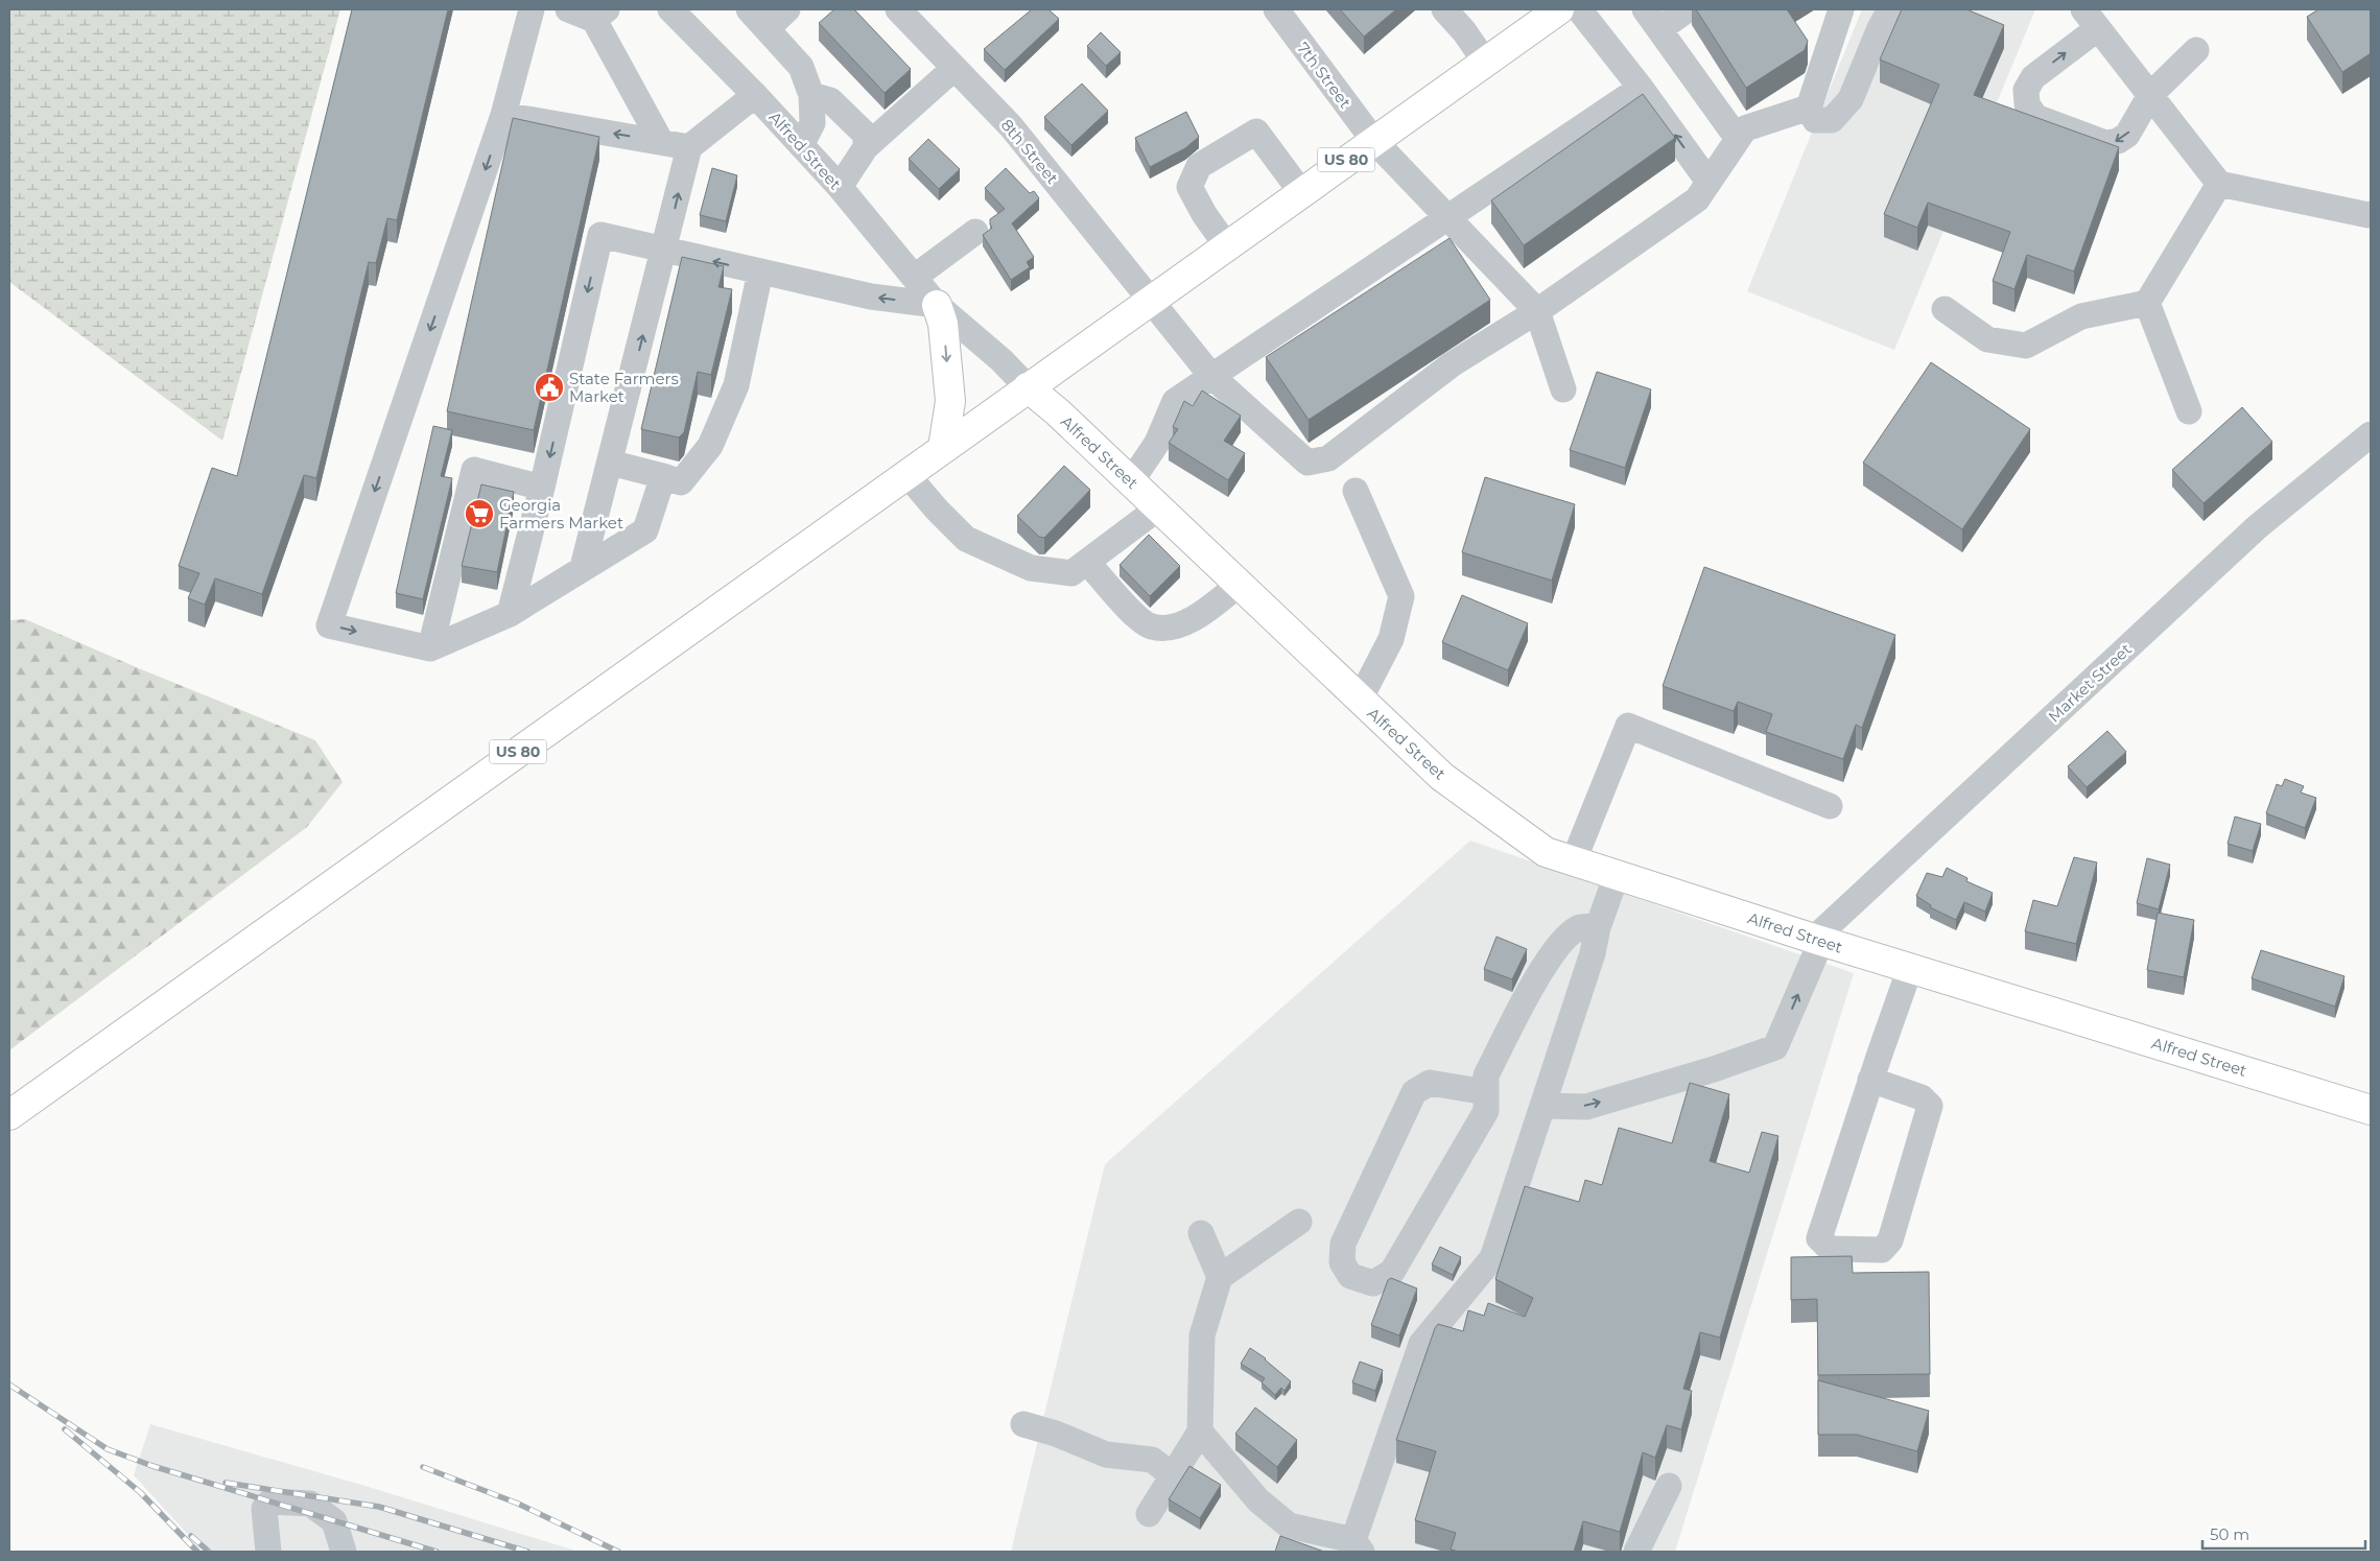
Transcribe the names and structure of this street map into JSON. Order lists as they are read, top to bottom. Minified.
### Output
{"streets":{"main road":["Alfred Street","US 80"],"street":["7th Street","8th Street","Market Street"]},"crossings":[["7th Street","8th Street"],["7th Street","US 80"],["Alfred Street","US 80"],["Alfred Street","Market Street"],["8th Street","US 80"]],"places":{"public building":["State Farmers Market"],"supermarket":["Georgia Farmers Market"]},"scale_bar":"50 m"}
